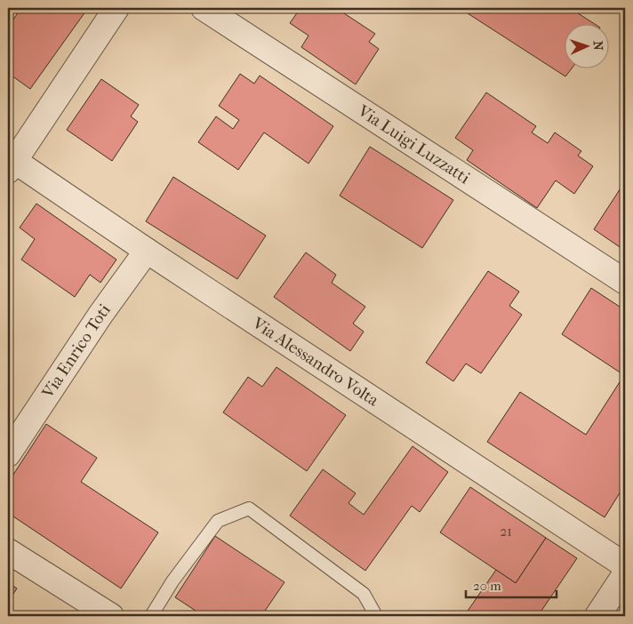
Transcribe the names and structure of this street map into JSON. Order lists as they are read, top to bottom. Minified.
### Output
{"streets":{"street":["Via Luigi Luzzatti","Via Enrico Toti","Via Alessandro Volta"]},"crossings":[["Via Enrico Toti","Via Alessandro Volta"]],"house_numbers":["21"],"scale_bar":"20 m","north":"right"}
